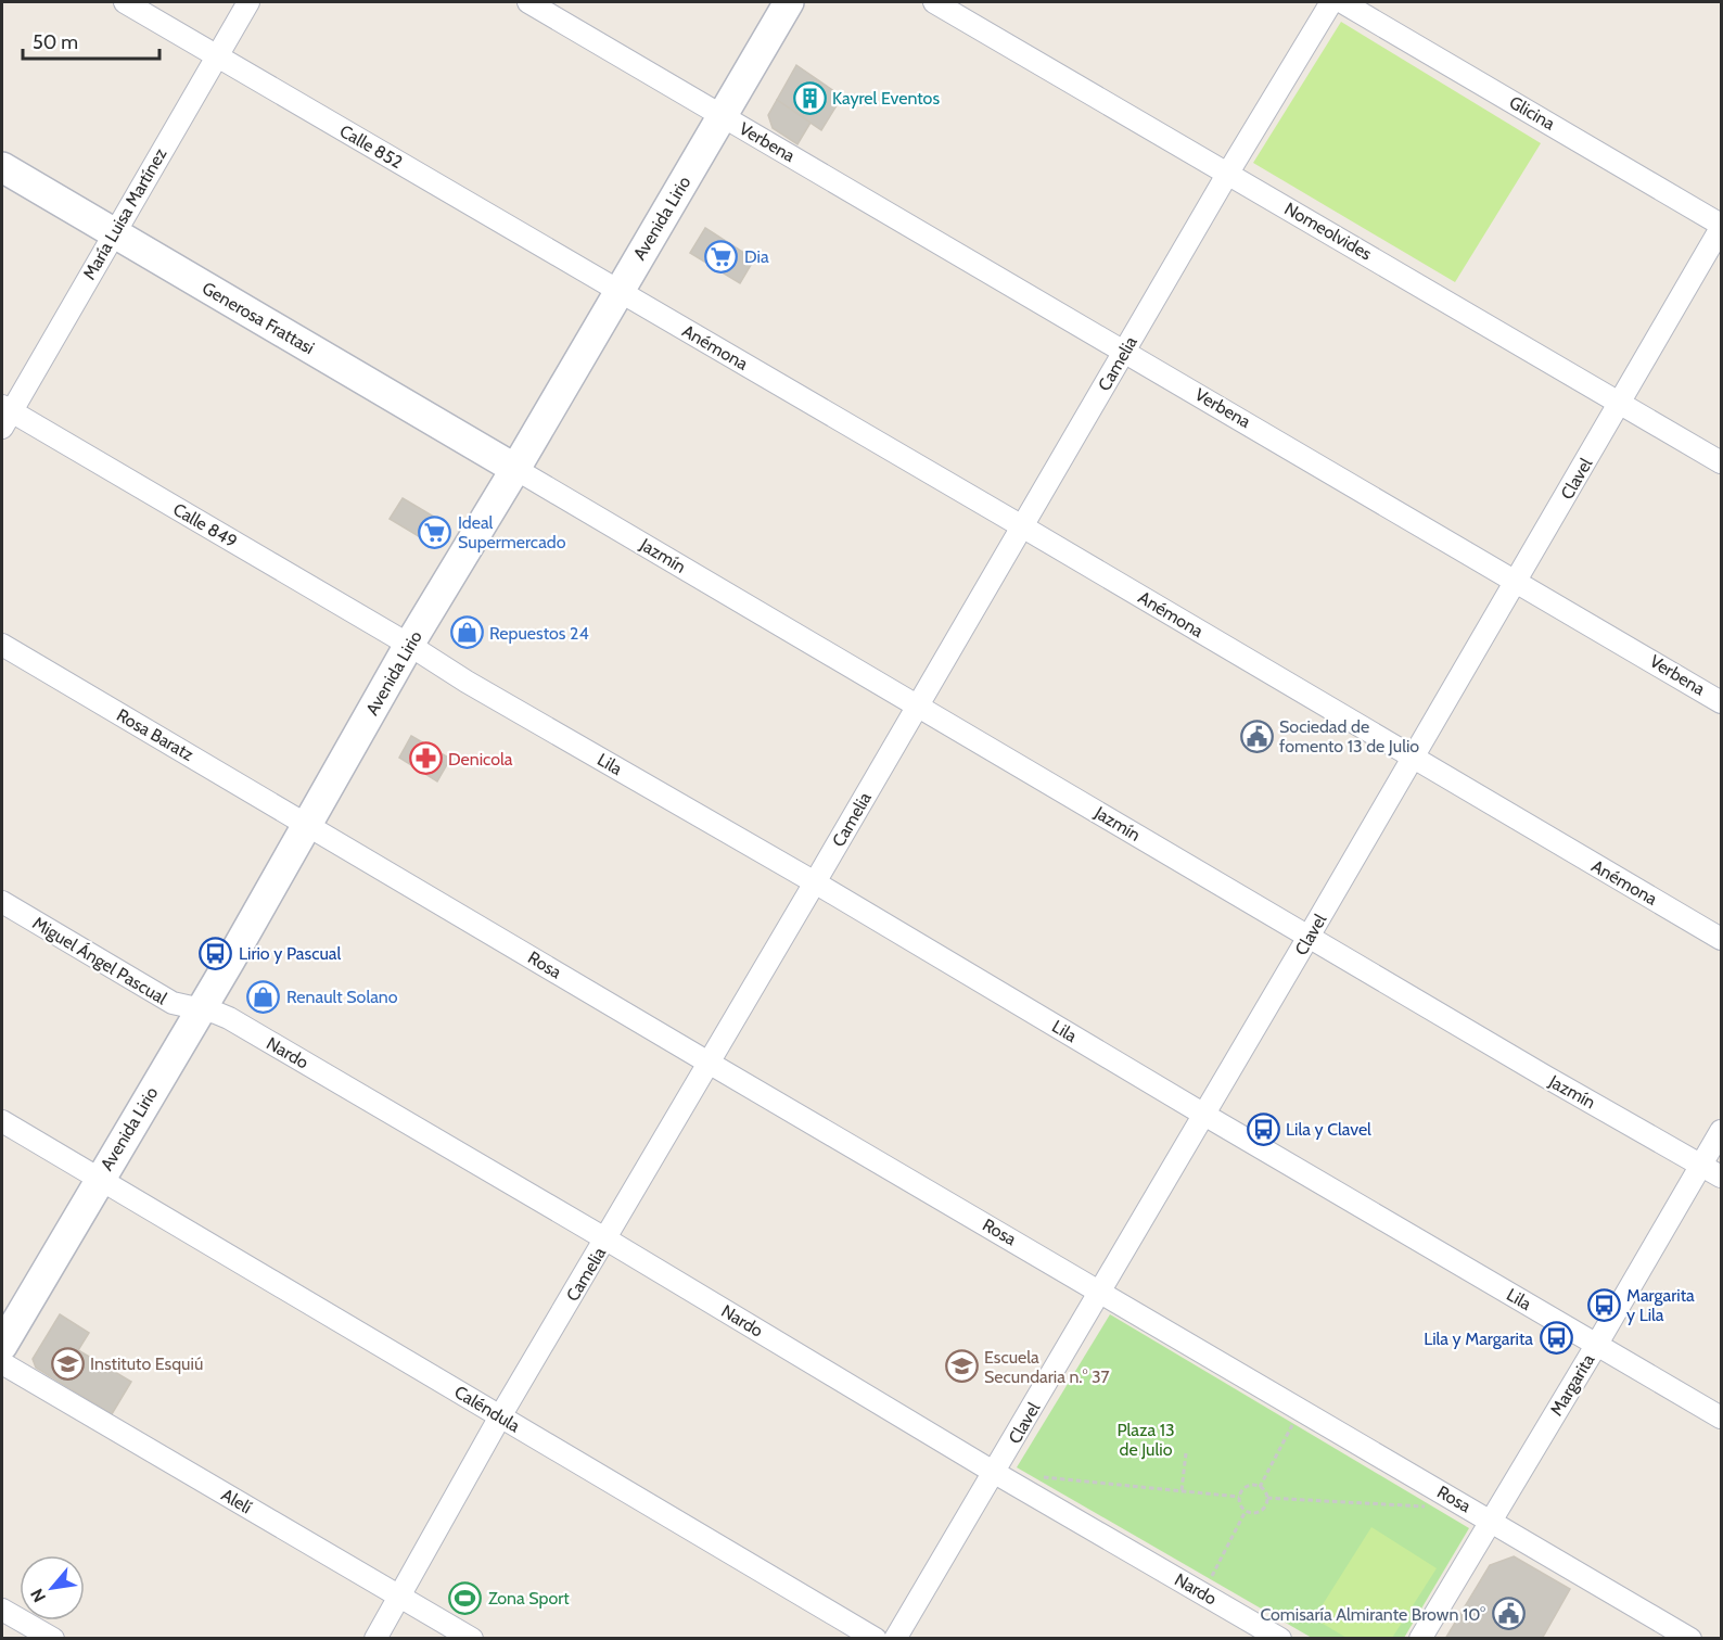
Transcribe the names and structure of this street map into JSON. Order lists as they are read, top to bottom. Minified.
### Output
{"streets":{"main road":["Avenida Lirio","Generosa Frattasi"],"street":["Glicina","Verbena","Calle 852","María Luisa Martínez","Nomeolvides","Anémona","Camelia","Clavel","Calle 849","Jazmín","Rosa Baratz","Lila","Miguel Ángel Pascual","Rosa","Nardo","Margarita","Caléndula","Alelí"]},"crossings":[["Glicina","Clavel"],["Verbena","Avenida Lirio"],["Verbena","Camelia"],["Verbena","Clavel"],["Calle 852","María Luisa Martínez"],["Calle 852","Avenida Lirio"],["Calle 852","Anémona"],["María Luisa Martínez","Generosa Frattasi"],["María Luisa Martínez","Calle 849"],["Avenida Lirio","Generosa Frattasi"],["Avenida Lirio","Anémona"],["Avenida Lirio","Calle 849"],["Avenida Lirio","Jazmín"],["Avenida Lirio","Rosa Baratz"],["Avenida Lirio","Lila"],["Avenida Lirio","Miguel Ángel Pascual"],["Avenida Lirio","Rosa"],["Avenida Lirio","Nardo"],["Avenida Lirio","Caléndula"],["Nomeolvides","Camelia"],["Nomeolvides","Clavel"],["Generosa Frattasi","Jazmín"],["Anémona","Camelia"],["Anémona","Clavel"],["Camelia","Jazmín"],["Camelia","Lila"],["Camelia","Rosa"],["Camelia","Nardo"],["Camelia","Caléndula"],["Camelia","Alelí"],["Clavel","Jazmín"],["Clavel","Lila"],["Clavel","Rosa"],["Clavel","Nardo"],["Calle 849","Lila"],["Jazmín","Margarita"],["Rosa Baratz","Rosa"],["Lila","Margarita"],["Miguel Ángel Pascual","Nardo"],["Rosa","Margarita"]],"parks":["Plaza 13 de Julio"],"places":{"building":["Kayrel Eventos"],"supermarket":["Dia","Ideal Supermercado"],"shop":["Repuestos 24","Renault Solano"],"public building":["Sociedad de fomento 13 de Julio","Comisaría Almirante Brown 10°"],"pharmacy":["Denicola"],"bus stop":["Lirio y Pascual","Lila y Clavel","Margarita y Lila","Lila y Margarita"],"school or university":["Instituto Esquiú","Escuela Secundaria n.° 37"],"sports":["Zona Sport"]},"scale_bar":"50 m","north":"bottom left"}
